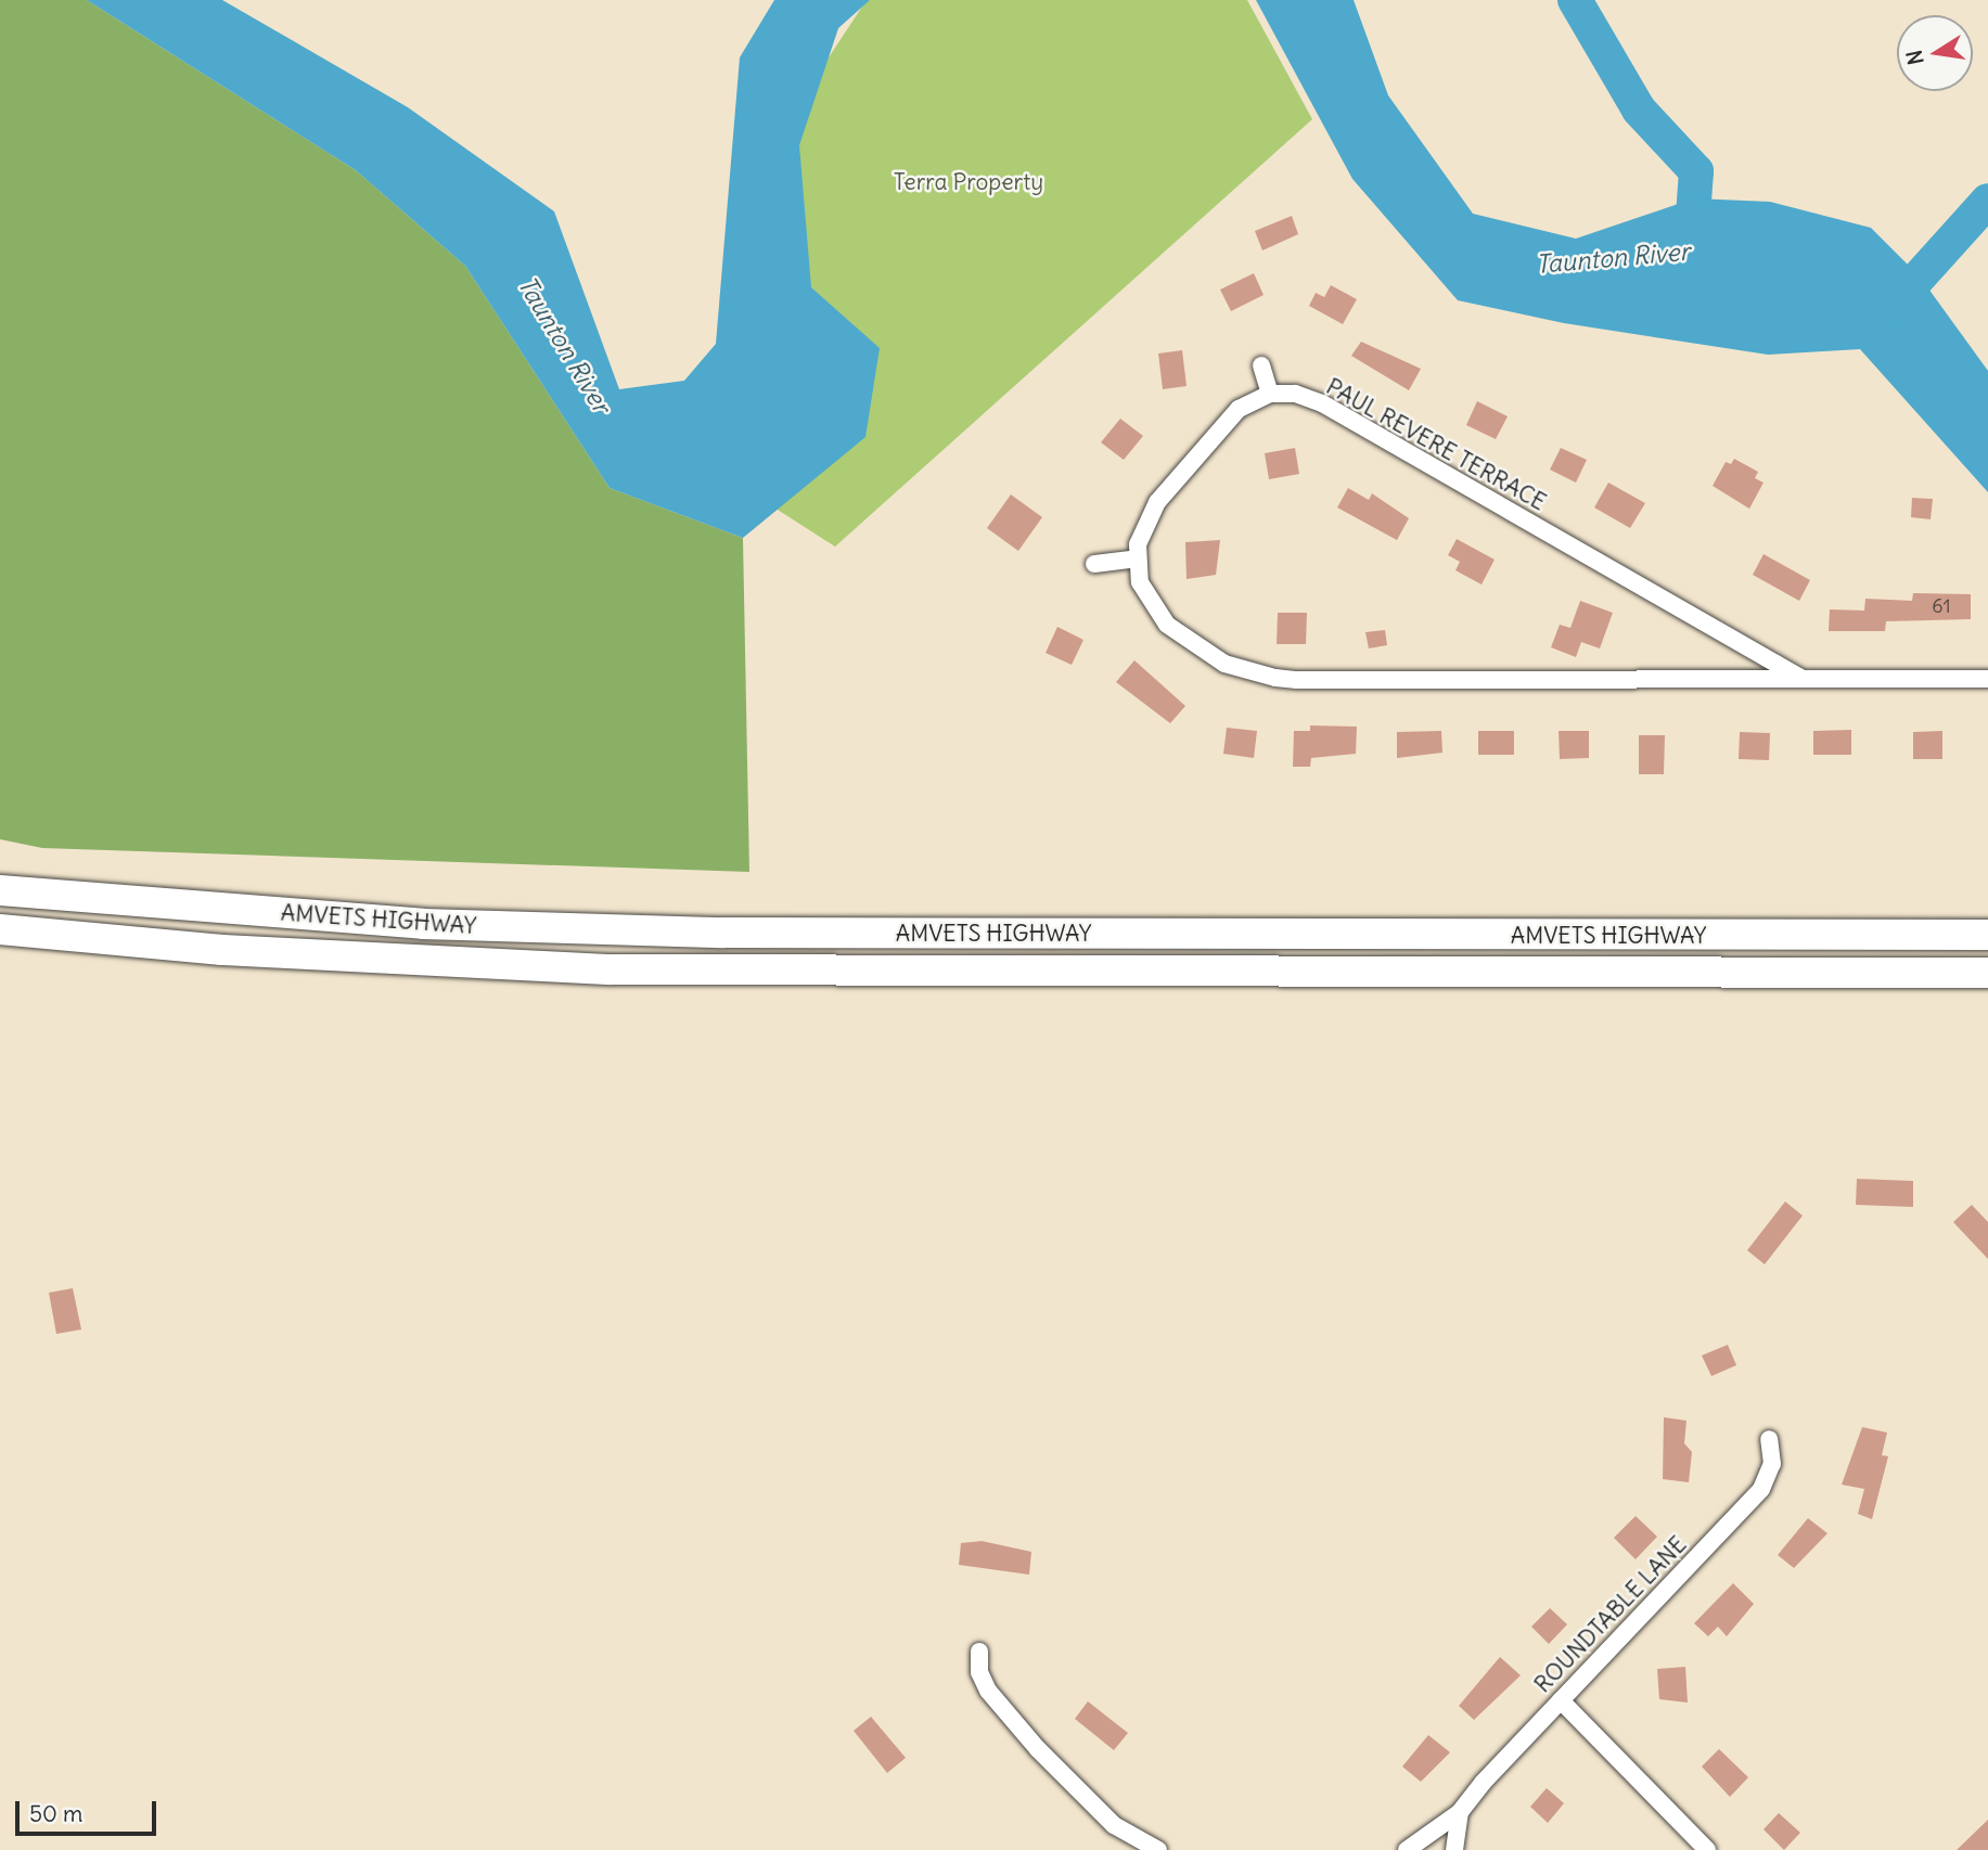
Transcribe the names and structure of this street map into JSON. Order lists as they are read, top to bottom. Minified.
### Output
{"streets":{"highway":["AMVETS HIGHWAY"],"street":["PAUL REVERE TERRACE","ROUNDTABLE LANE"]},"water":["Taunton River"],"parks":["Terra Property"],"house_numbers":["61"],"scale_bar":"50 m","north":"left"}
